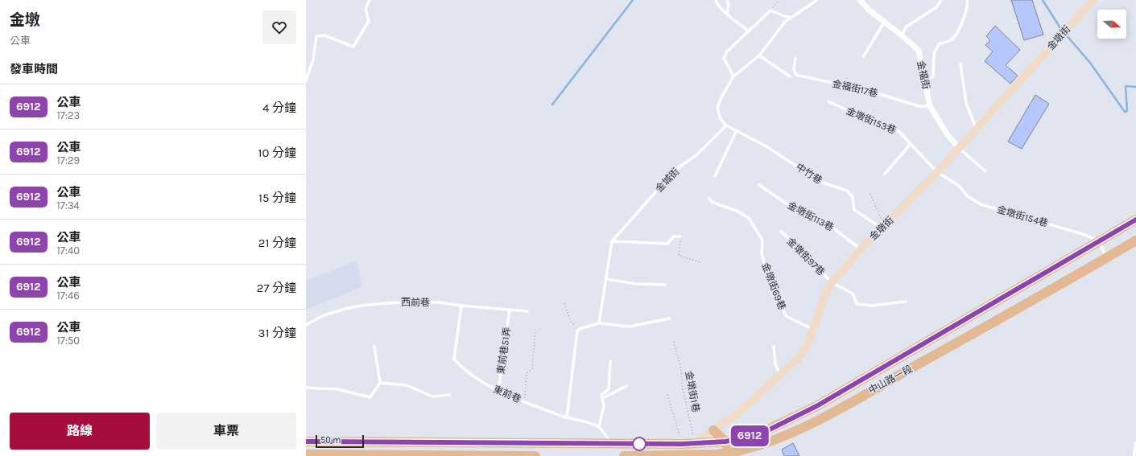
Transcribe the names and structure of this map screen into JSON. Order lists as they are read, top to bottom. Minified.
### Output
{"streets":{"main road":["中山路一段"],"street":["金墩街","金福街"],"lane":["金福街17巷","金墩街153巷","中竹巷","金城街","金墩街113巷","金墩街154巷","金墩街97巷","金墩街69巷","西前巷","東前巷51弄","東前巷"],"path":["金墩街1巷"]},"crossings":[["金墩街","金福街"],["金墩街","金墩街153巷"],["金墩街","中竹巷"],["金墩街","金墩街113巷"],["金墩街","金墩街154巷"],["金墩街","金墩街97巷"],["金墩街","金墩街69巷"],["金墩街","中山路一段"],["金墩街","金墩街1巷"],["金福街","金福街17巷"],["金墩街153巷","金墩街154巷"],["中竹巷","金城街"],["金墩街154巷","中山路一段"],["西前巷","東前巷51弄"],["西前巷","東前巷"],["東前巷51弄","東前巷"],["中山路一段","金墩街1巷"]],"lines":["bus line 6912"],"scale_bar":"50 m","north":"right","page":{"heading":[["金墩","公車"],"發車時間"],"on_map":"6912","list":[{"mark":"6912","name":"公車","note":"17:23","value":"4 分鐘"},{"mark":"6912","name":"公車","note":"17:29","value":"10 分鐘"},{"mark":"6912","name":"公車","note":"17:34","value":"15 分鐘"},{"mark":"6912","name":"公車","note":"17:40","value":"21 分鐘"},{"mark":"6912","name":"公車","note":"17:46","value":"27 分鐘"},{"mark":"6912","name":"公車","note":"17:50","value":"31 分鐘"}],"buttons":["路線","車票"],"scale":"50 m"}}
